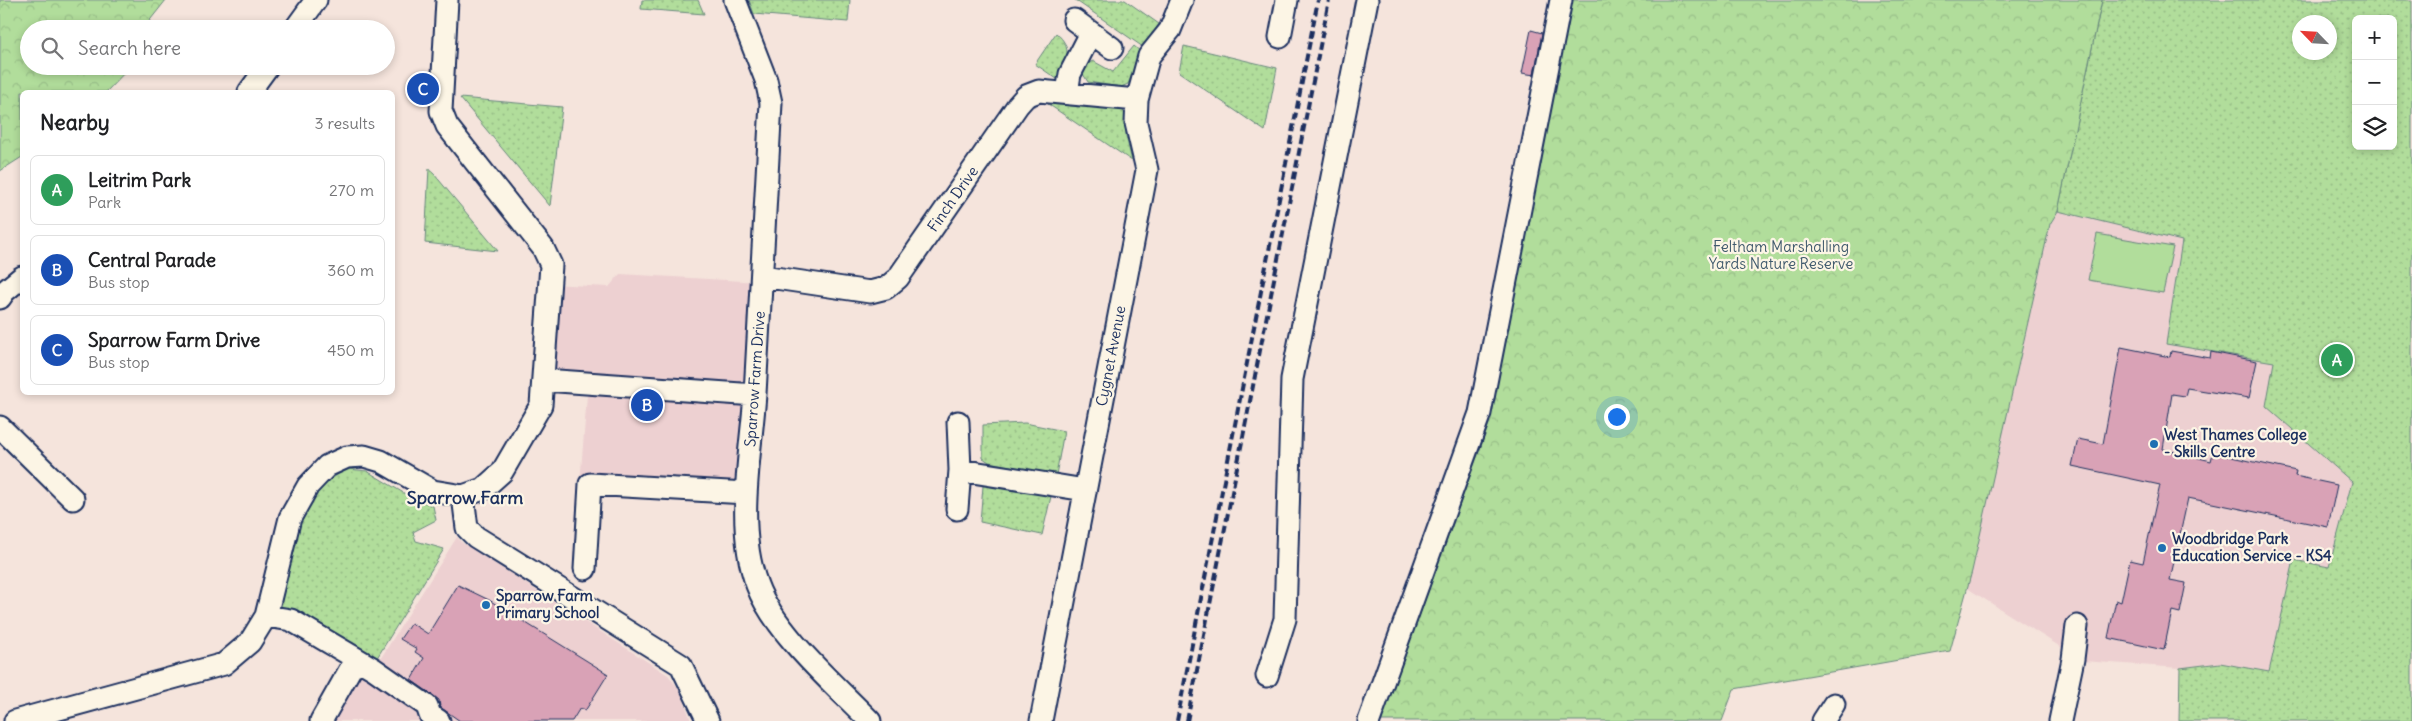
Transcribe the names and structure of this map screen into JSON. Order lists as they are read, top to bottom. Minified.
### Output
{"streets":{"street":["Finch Drive","Cygnet Avenue","Sparrow Farm Drive"]},"crossings":[["Finch Drive","Cygnet Avenue"],["Finch Drive","Sparrow Farm Drive"]],"districts":["Sparrow Farm"],"parks":["Feltham Marshalling Yards Nature Reserve"],"places":["West Thames College - Skills Centre","Woodbridge Park Education Service - KS4","Sparrow Farm Primary School"],"north":"top left","page":{"map_buttons":["+","−"],"search":"Search here","pins":["C","A","B"],"heading":["Nearby","3 results"],"list":[{"mark":"A","name":"Leitrim Park","note":"Park","value":"270 m"},{"mark":"B","name":"Central Parade","note":"Bus stop","value":"360 m"},{"mark":"C","name":"Sparrow Farm Drive","note":"Bus stop","value":"450 m"}]}}
